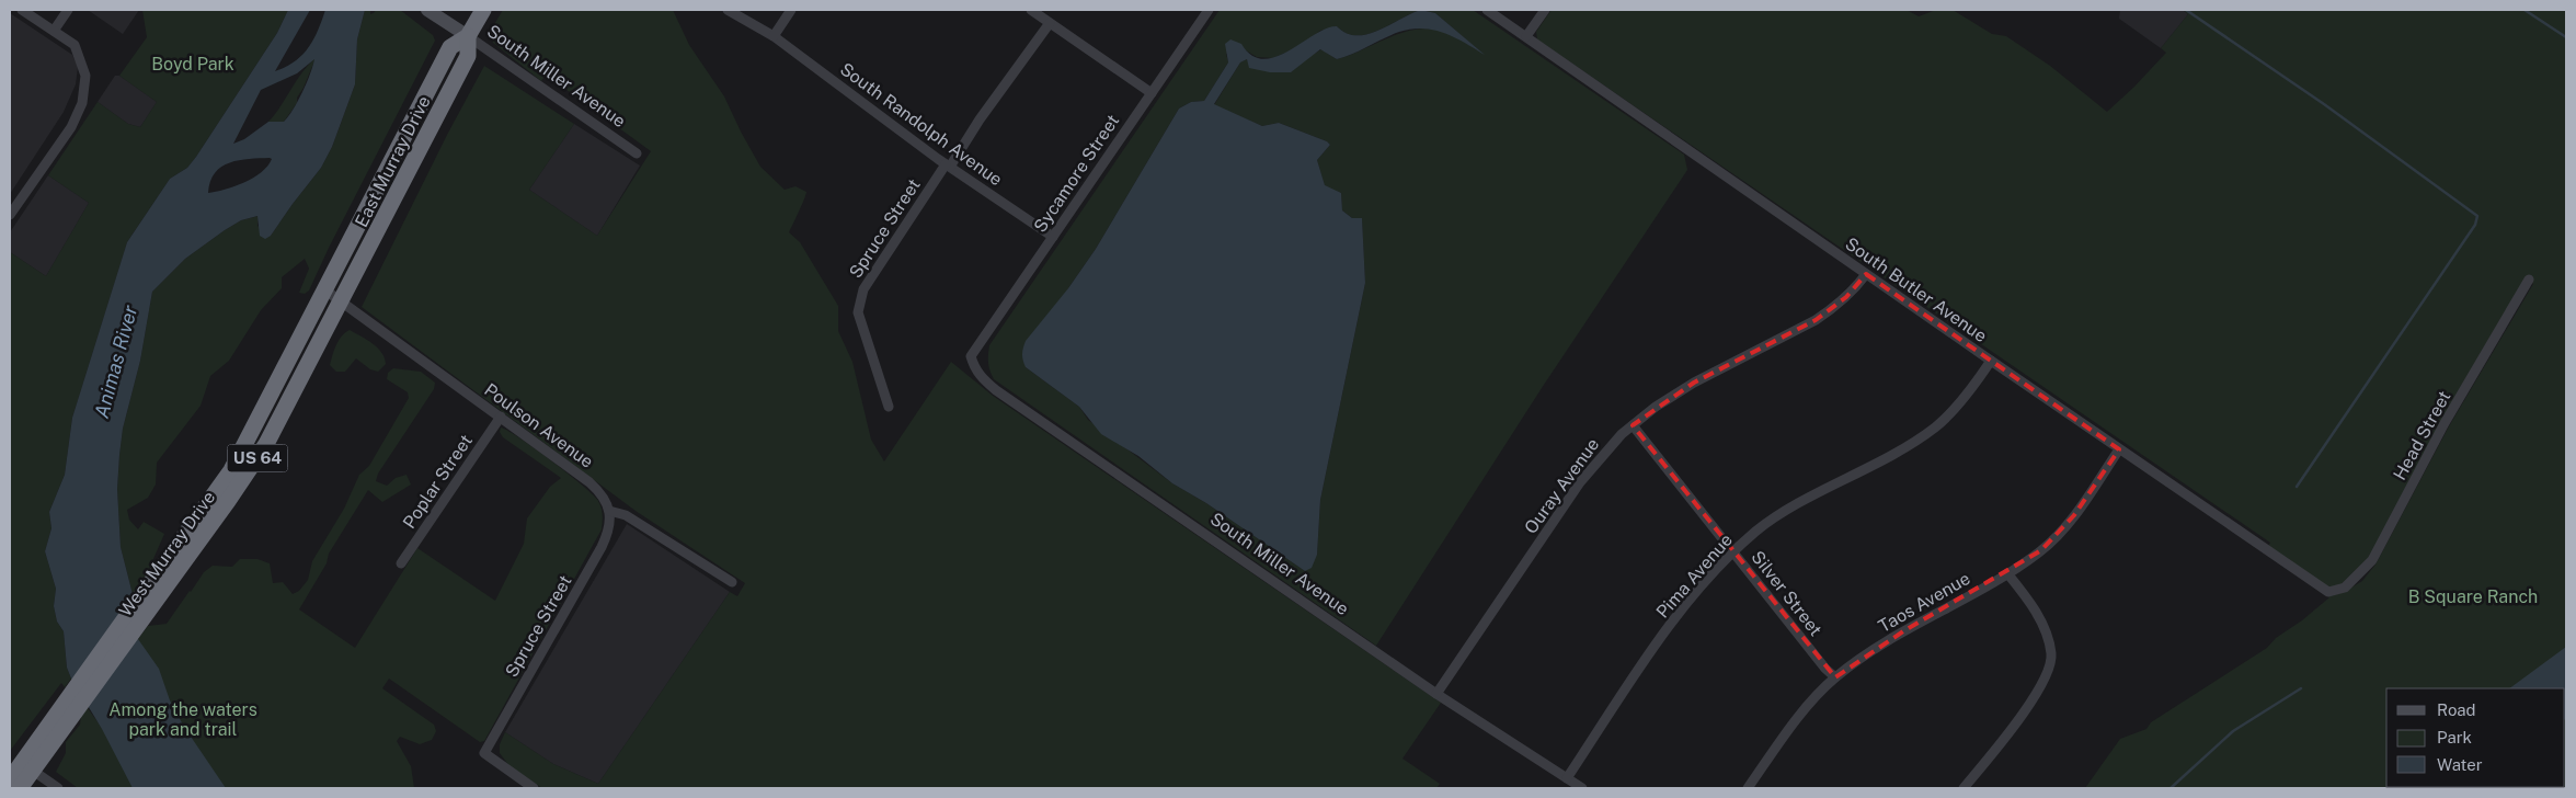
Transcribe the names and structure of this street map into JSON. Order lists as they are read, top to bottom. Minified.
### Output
{"streets":{"highway":["East Murray Drive","US 64","West Murray Drive"],"main road":["South Miller Avenue"],"street":["South Randolph Avenue","Sycamore Street","Spruce Street","South Butler Avenue","Poulson Avenue","Head Street","Poplar Street","Ouray Avenue","Pima Avenue","Silver Street","Taos Avenue"]},"crossings":[["South Miller Avenue","East Murray Drive"],["South Miller Avenue","Sycamore Street"],["South Miller Avenue","Ouray Avenue"],["South Miller Avenue","Pima Avenue"],["South Randolph Avenue","Sycamore Street"],["South Randolph Avenue","Spruce Street"],["East Murray Drive","Poulson Avenue"],["East Murray Drive","West Murray Drive"],["Spruce Street","Poulson Avenue"],["South Butler Avenue","Head Street"],["South Butler Avenue","Ouray Avenue"],["South Butler Avenue","Pima Avenue"],["South Butler Avenue","Taos Avenue"],["Poulson Avenue","Poplar Street"],["Poulson Avenue","West Murray Drive"],["Ouray Avenue","Silver Street"],["Pima Avenue","Silver Street"],["Silver Street","Taos Avenue"]],"water":["Animas River"],"parks":["Boyd Park","B Square Ranch","Among the waters park and trail"],"legend":["Road","Park","Water"]}
